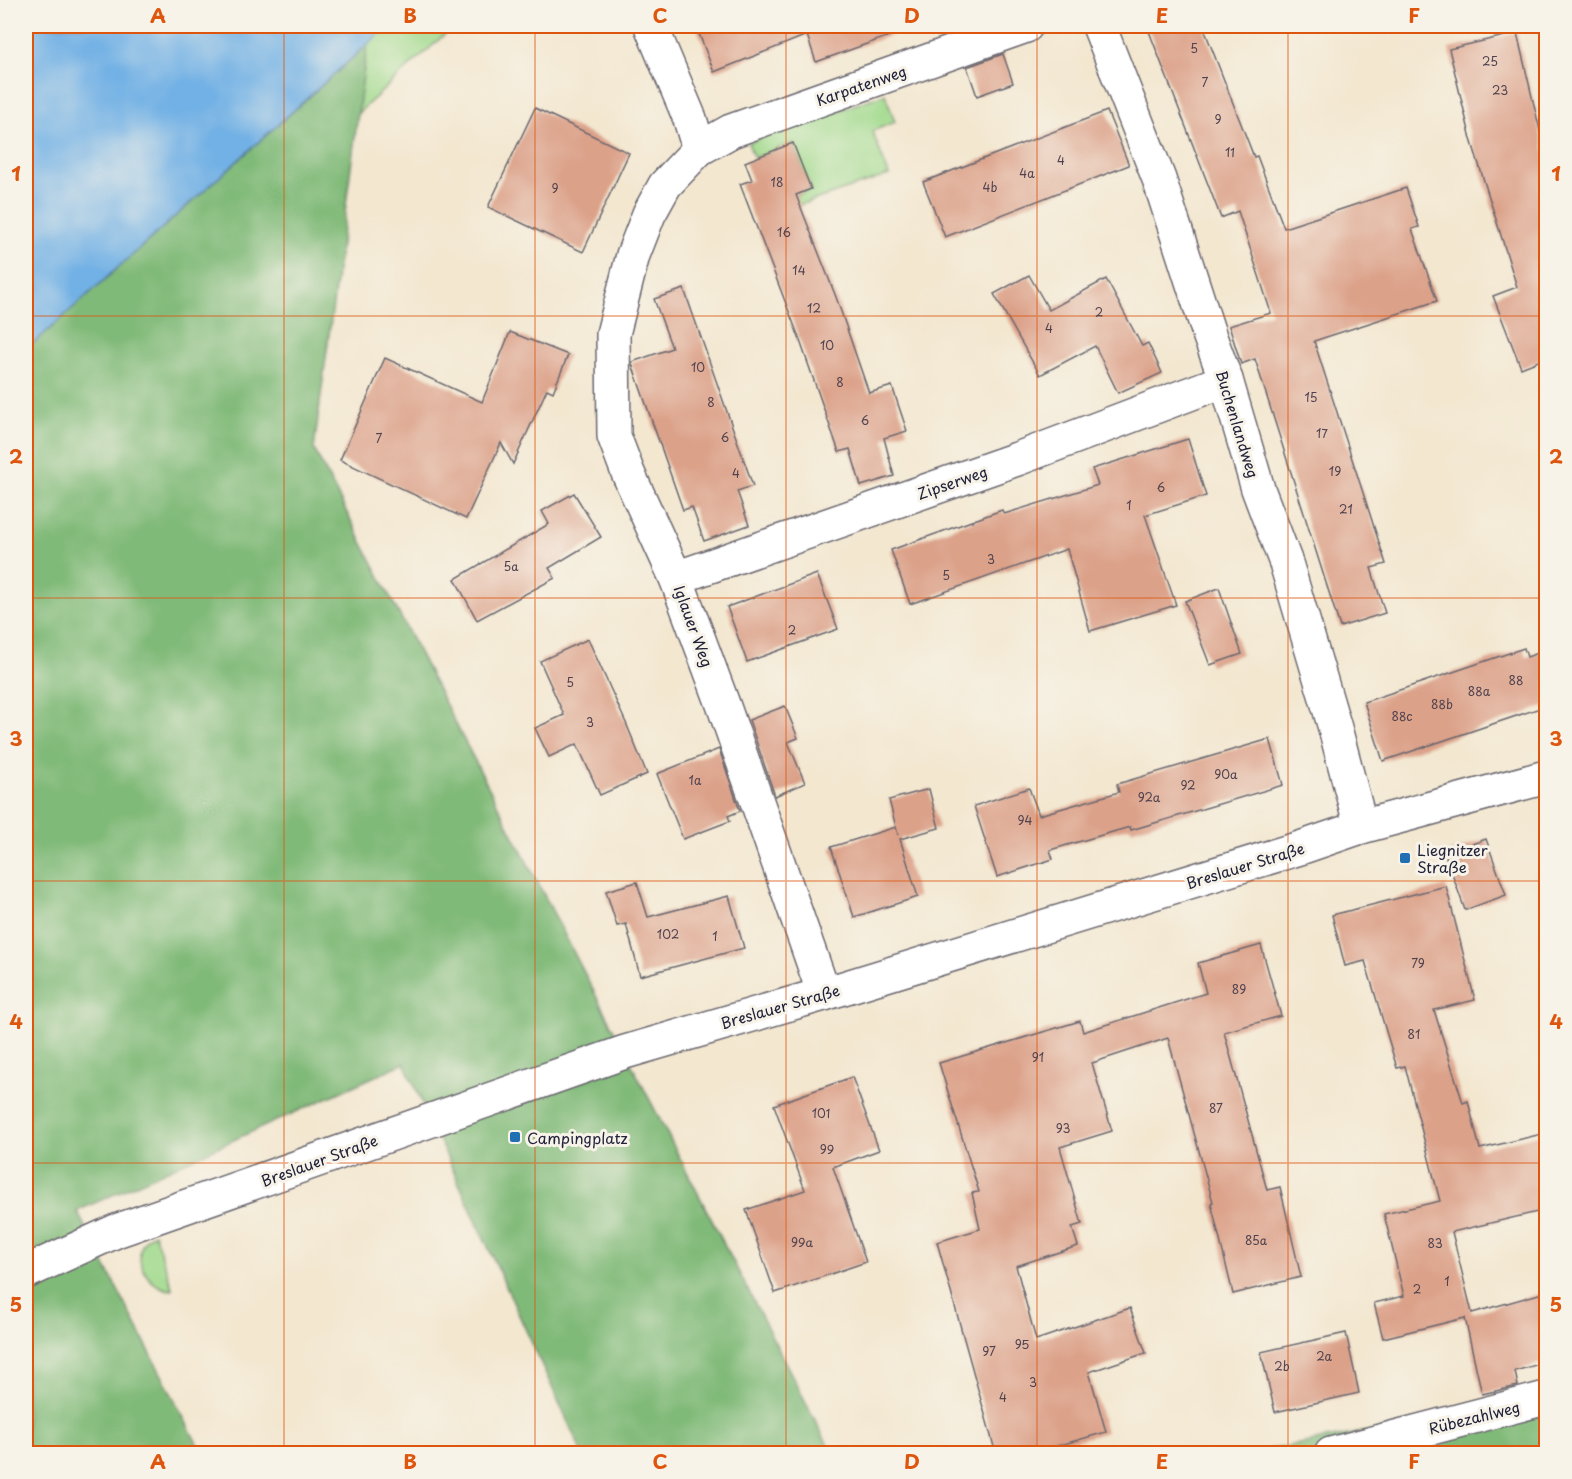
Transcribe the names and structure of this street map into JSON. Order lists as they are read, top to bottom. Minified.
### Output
{"streets":{"street":["Karpatenweg","Buchenlandweg","Zipserweg","Iglauer Weg","Breslauer Straße","Rübezahlweg"]},"crossings":[["Karpatenweg","Iglauer Weg"],["Buchenlandweg","Zipserweg"],["Buchenlandweg","Breslauer Straße"],["Zipserweg","Iglauer Weg"],["Iglauer Weg","Breslauer Straße"]],"places":{"transit":["Liegnitzer Straße","Campingplatz"]},"house_numbers":["5","25","7","23","9","11","4","4a","18","4b","9","16","14","12","2","4","10","10","8","15","8","6","17","6","7","19","4","6","1","21","3","5a","5","2","88","5","88a","88b","88c","3","90a","1a","92","92a","94","102","1","79","89","81","91","87","101","93","99","85a","99a","83","1","2","95","97","2a","2b","3","4"],"grid":{"columns":["A","B","C","D","E","F"],"rows":["1","2","3","4","5"]}}
